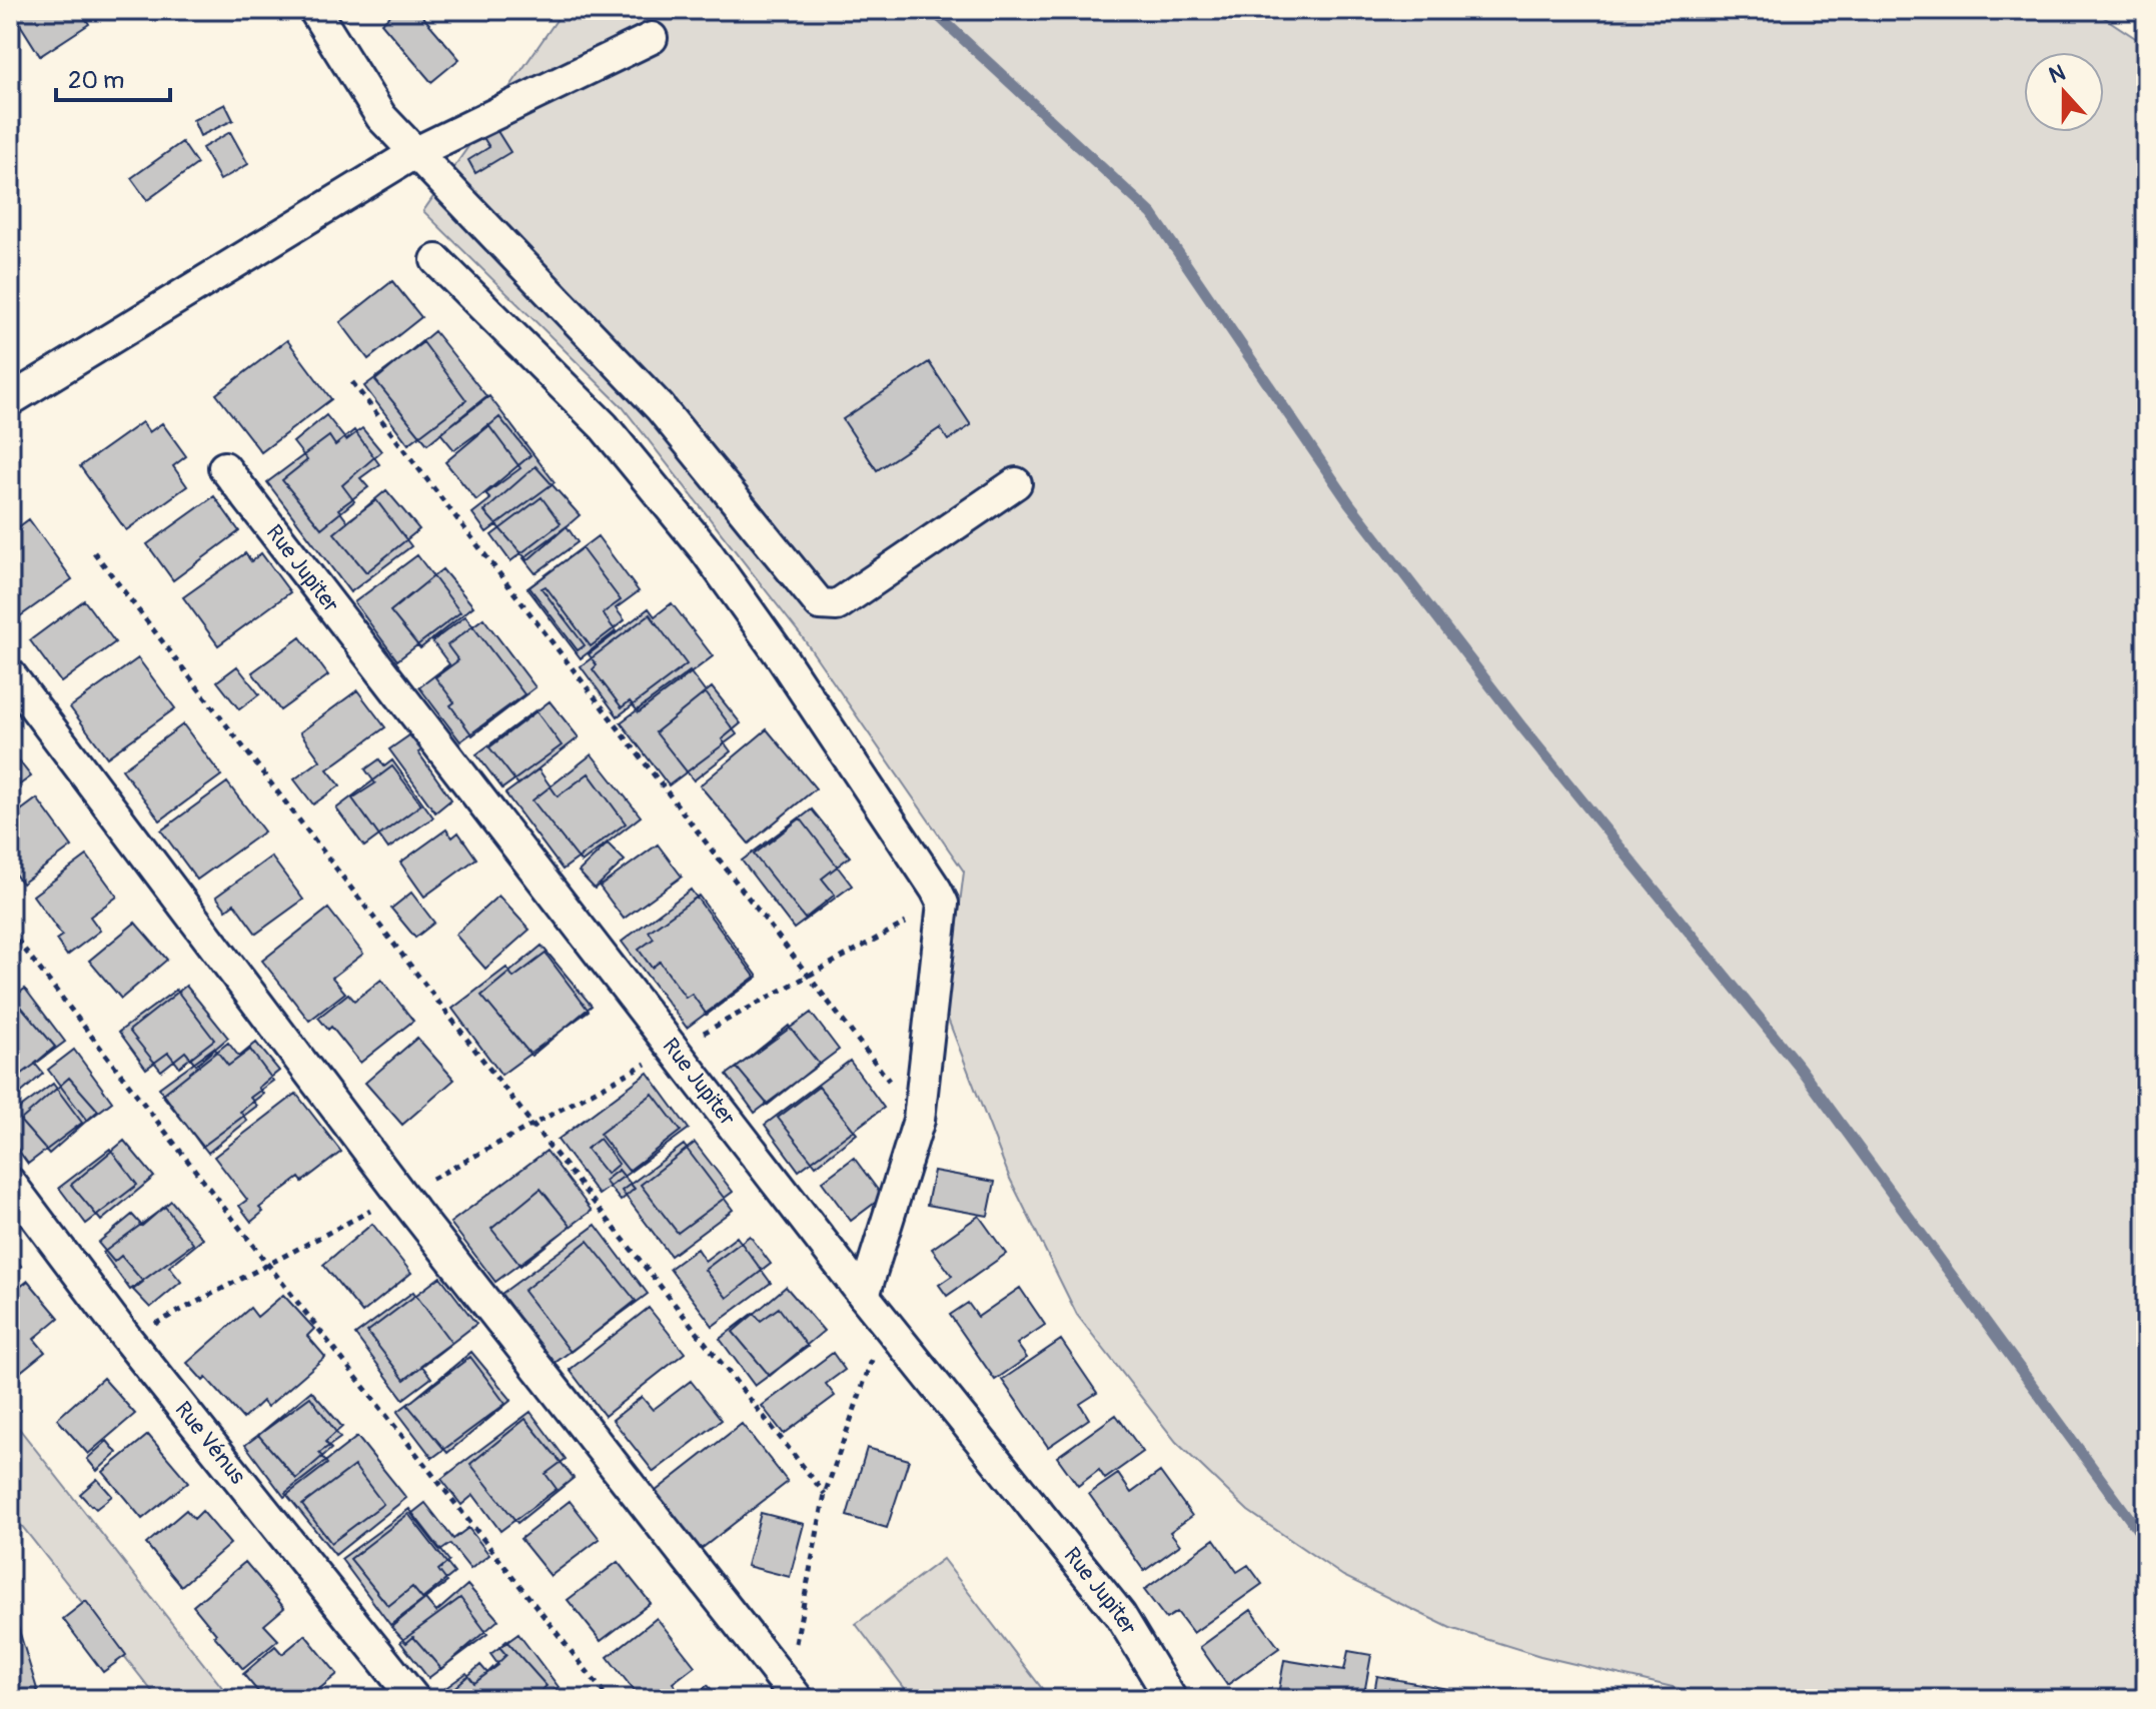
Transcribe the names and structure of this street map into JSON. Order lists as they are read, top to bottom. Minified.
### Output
{"streets":{"street":["Rue Jupiter","Rue Vénus"]},"scale_bar":"20 m","north":"top"}
